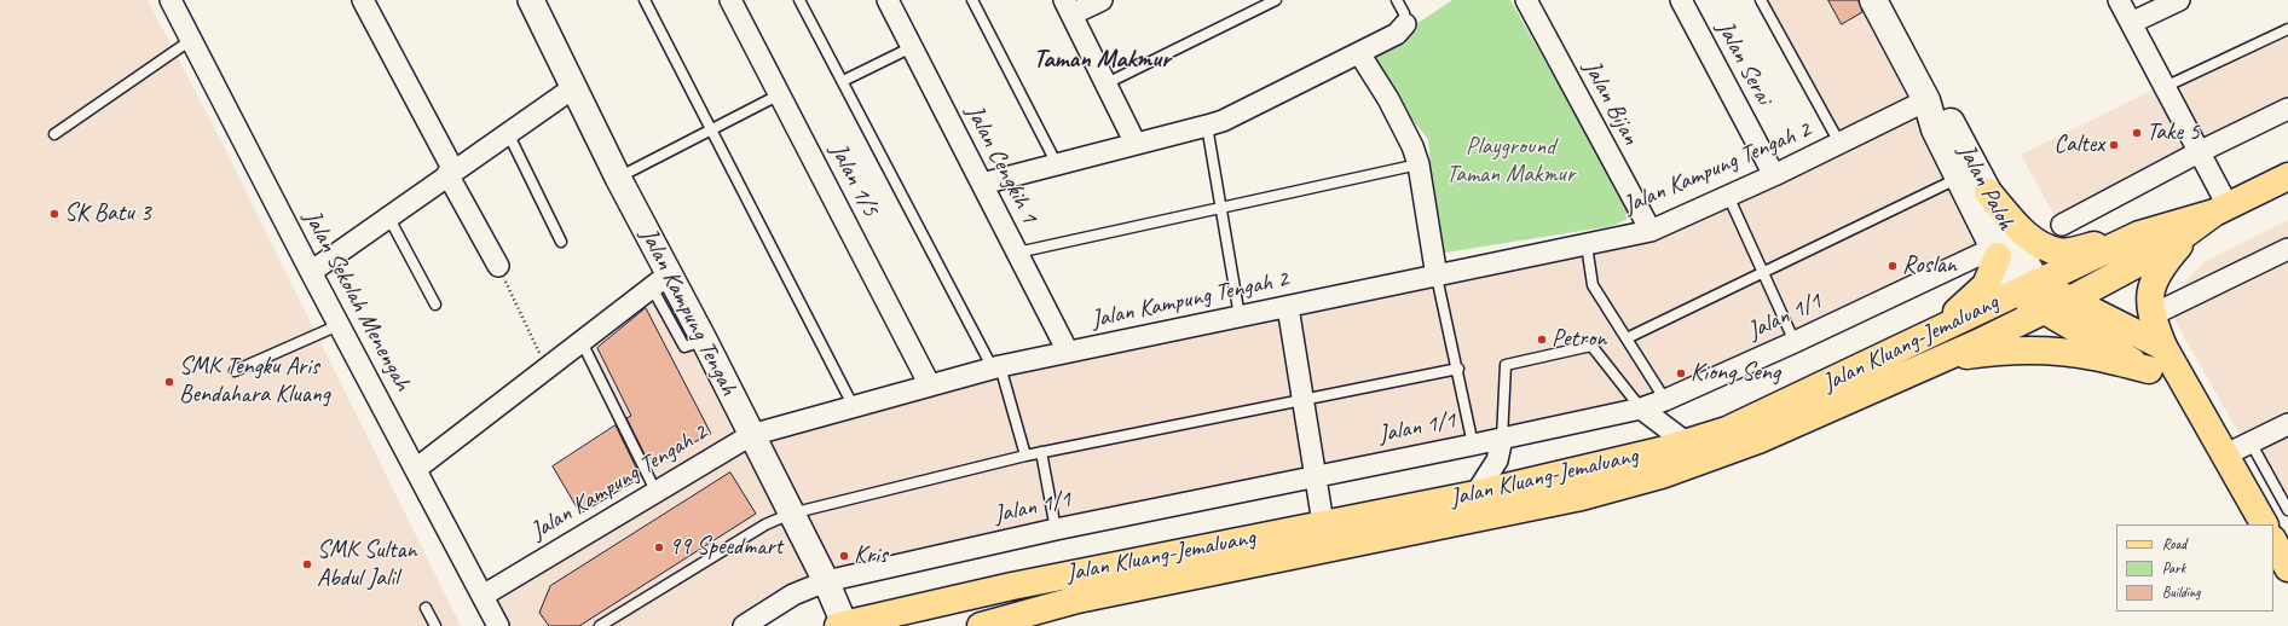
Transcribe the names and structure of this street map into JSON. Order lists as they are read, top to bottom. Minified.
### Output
{"streets":{"main road":["Jalan Paloh","Jalan Kluang-Jemaluang"],"street":["Jalan Serai","Jalan Bijan","Jalan Cengkih 1","Jalan Kampung Tengah 2","Jalan 1/5","Jalan Sekolah Menengah","Jalan Kampung Tengah","Jalan 1/1"]},"crossings":[["Jalan Serai","Jalan Kampung Tengah 2"],["Jalan Bijan","Jalan Kampung Tengah 2"],["Jalan Cengkih 1","Jalan Kampung Tengah 2"],["Jalan Kampung Tengah 2","Jalan 1/5"],["Jalan Kampung Tengah 2","Jalan Paloh"],["Jalan Kampung Tengah 2","Jalan Sekolah Menengah"],["Jalan Kampung Tengah 2","Jalan Kampung Tengah"],["Jalan Paloh","Jalan 1/1"],["Jalan Paloh","Jalan Kluang-Jemaluang"],["Jalan Kampung Tengah","Jalan 1/1"],["Jalan Kampung Tengah","Jalan Kluang-Jemaluang"]],"districts":["Taman Makmur"],"parks":["Playground Taman Makmur"],"places":["Take 5","Caltex","SK Batu 3","Roslan","Petron","Kiong Seng","SMK Tengku Aris Bendahara Kluang","99 Speedmart","Kris","SMK Sultan Abdul Jalil"],"legend":["Road","Park","Building"]}
